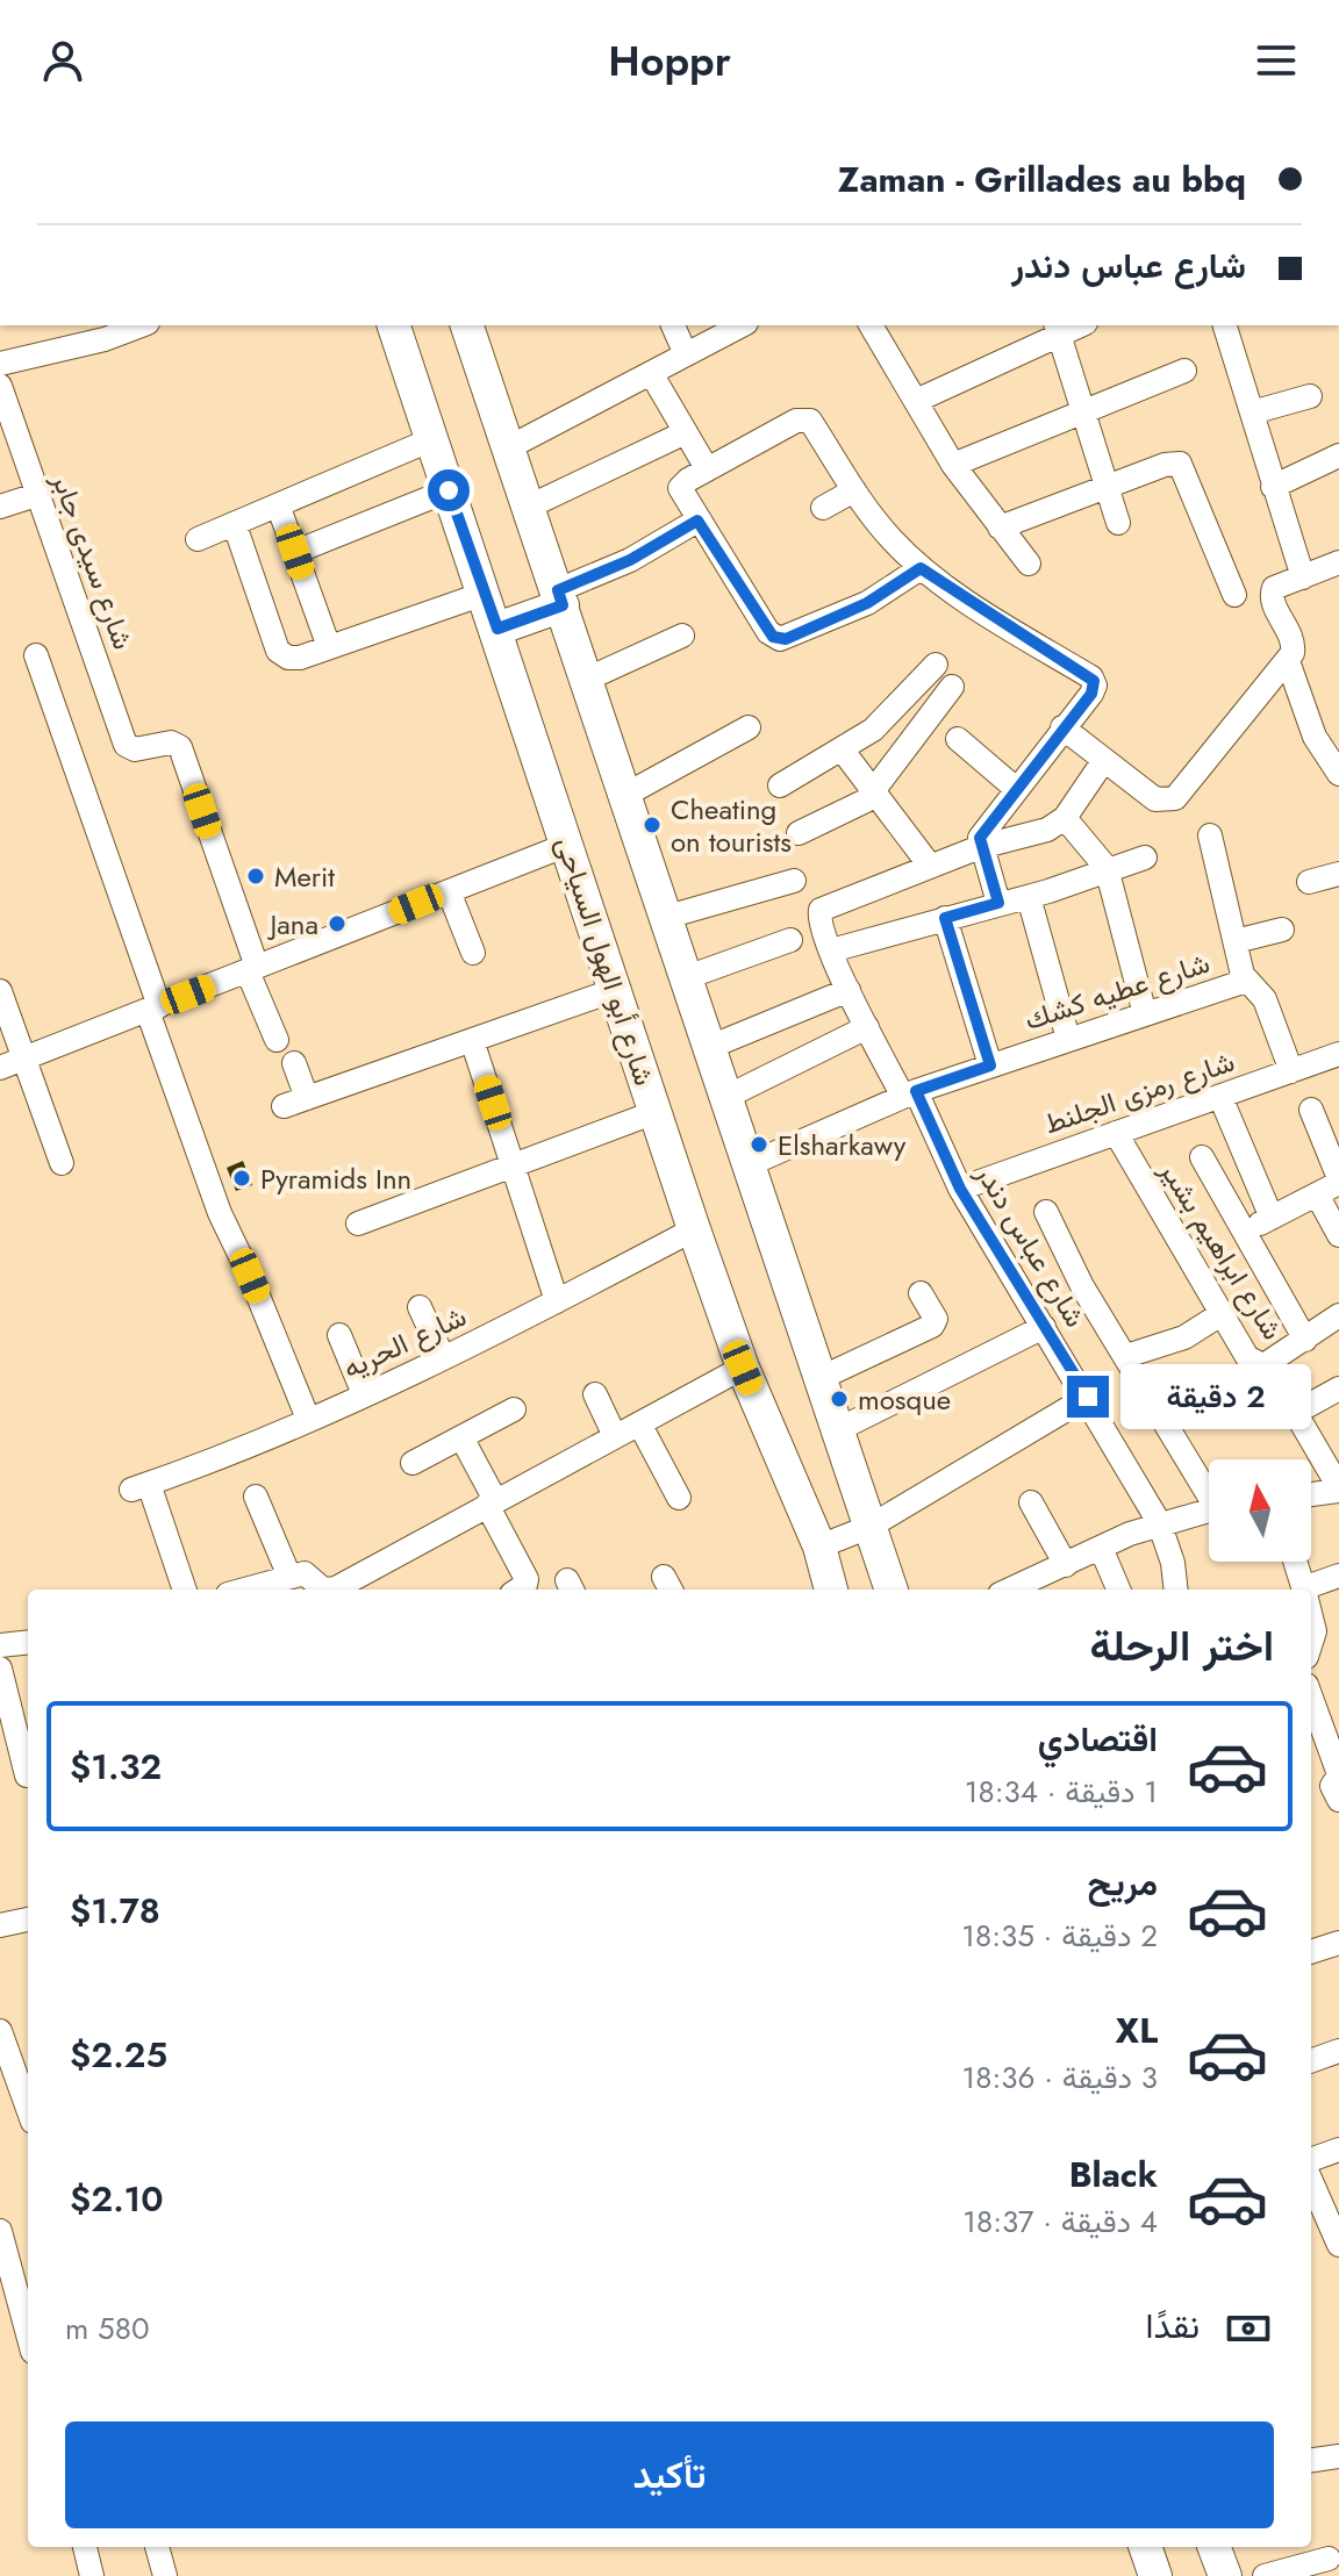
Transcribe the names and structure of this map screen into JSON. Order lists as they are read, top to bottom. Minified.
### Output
{"streets":{"main road":["شارع أبو الهول السياحى"],"street":["شارع سيدى جابر","شارع عطيه كشك","شارع رمزى الجلنط","شارع عباس دندر","شارع ابراهيم بشير","شارع الحريه"]},"crossings":[["شارع أبو الهول السياحى","شارع الحريه"],["شارع عطيه كشك","شارع عباس دندر"],["شارع رمزى الجلنط","شارع عباس دندر"],["شارع رمزى الجلنط","شارع ابراهيم بشير"]],"places":["Cheating on tourists","Merit","Jana","Elsharkawy","Pyramids Inn","mosque"],"north":"top","page":{"header":"Hoppr","banner":["Zaman - Grillades au bbq","شارع عباس دندر"],"bubble":"2 دقيقة","heading":"اختر الرحلة","list":[{"name":"اقتصادي","note":"1 دقيقة · 18:34","value":"$1.32"},{"name":"مريح","note":"2 دقيقة · 18:35","value":"$1.78"},{"name":"XL","note":"3 دقيقة · 18:36","value":"$2.25"},{"name":"Black","note":"4 دقيقة · 18:37","value":"$2.10"}],"pay":["نقدًا","580 m"],"buttons":"تأكيد"}}
